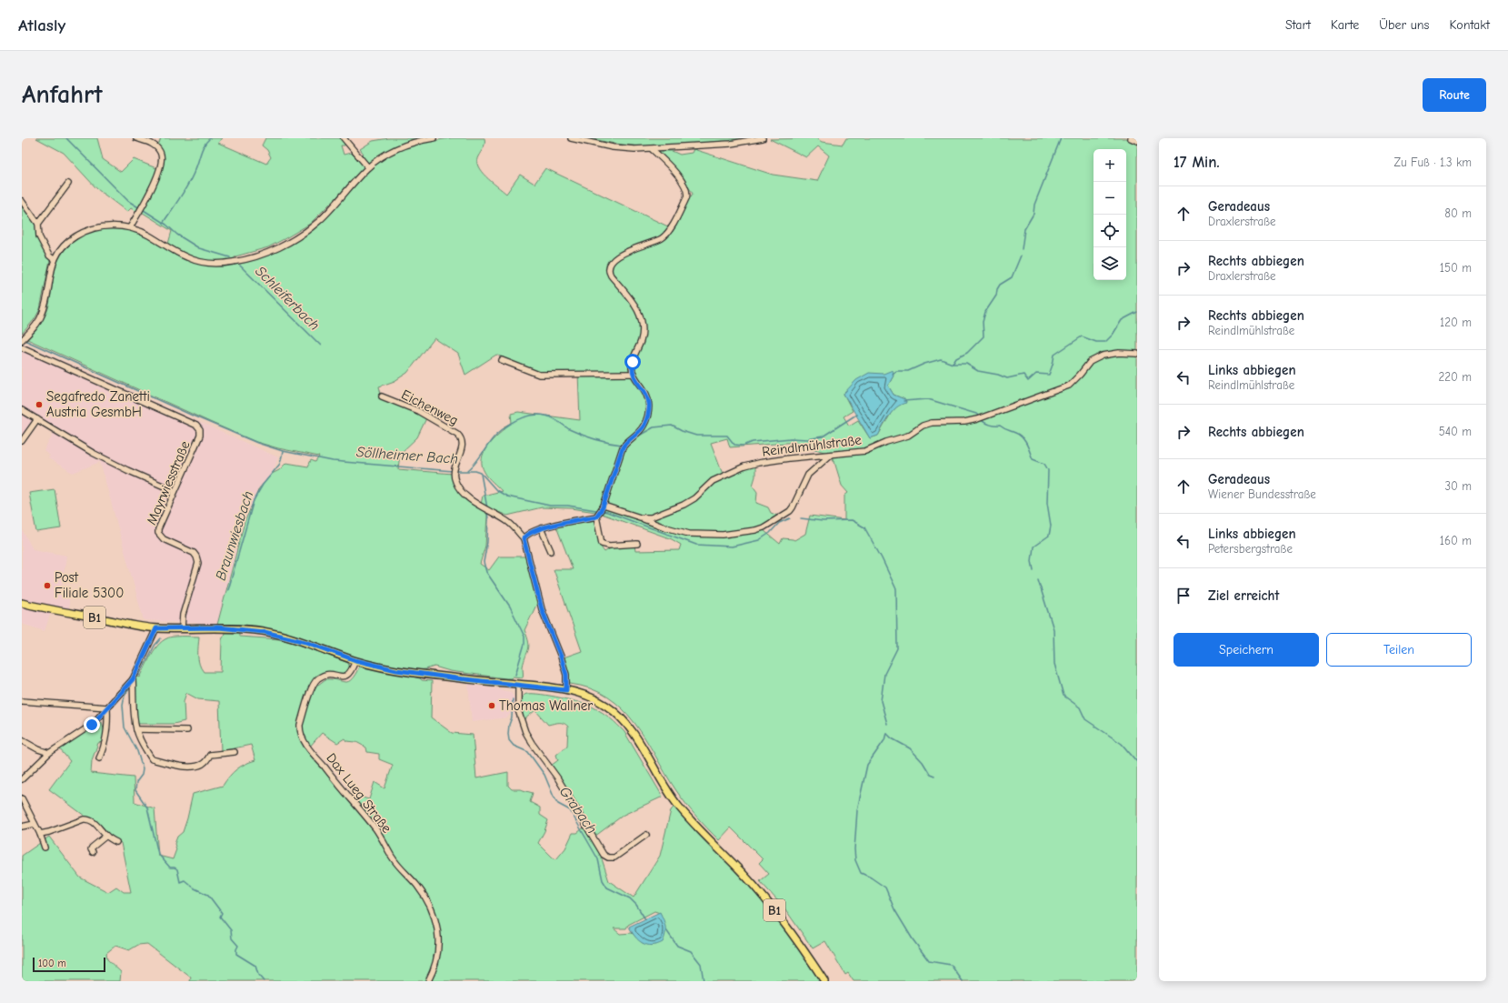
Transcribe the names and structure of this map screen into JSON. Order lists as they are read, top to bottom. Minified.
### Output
{"streets":{"main road":["B1"],"street":["Eichenweg","Reindlmühlstraße","Mayrwiesstraße","Dax Lueg Straße"]},"crossings":[["Eichenweg","Reindlmühlstraße"],["Mayrwiesstraße","B1"],["B1","Dax Lueg Straße"]],"water":["Schleiferbach","Söllheimer Bach","Braunwiesbach","Grabach"],"places":["Segafredo Zanetti Austria GesmbH","Post Filiale 5300","Thomas Wallner"],"scale_bar":"100 m","page":{"header":"Atlasly","nav":["Start","Karte","Über uns","Kontakt"],"buttons":["Route",["Speichern","Teilen"]],"title":"Anfahrt","heading":["17 Min.","Zu Fuß · 1.3 km"],"map_buttons":["+","−"],"list":[["Geradeaus","Draxlerstraße","80 m"],["Rechts abbiegen","Draxlerstraße","150 m"],["Rechts abbiegen","Reindlmühlstraße","120 m"],["Links abbiegen","Reindlmühlstraße","220 m"],["Rechts abbiegen","540 m"],["Geradeaus","Wiener Bundesstraße","30 m"],["Links abbiegen","Petersbergstraße","160 m"],"Ziel erreicht"],"scale":"100 m"}}
